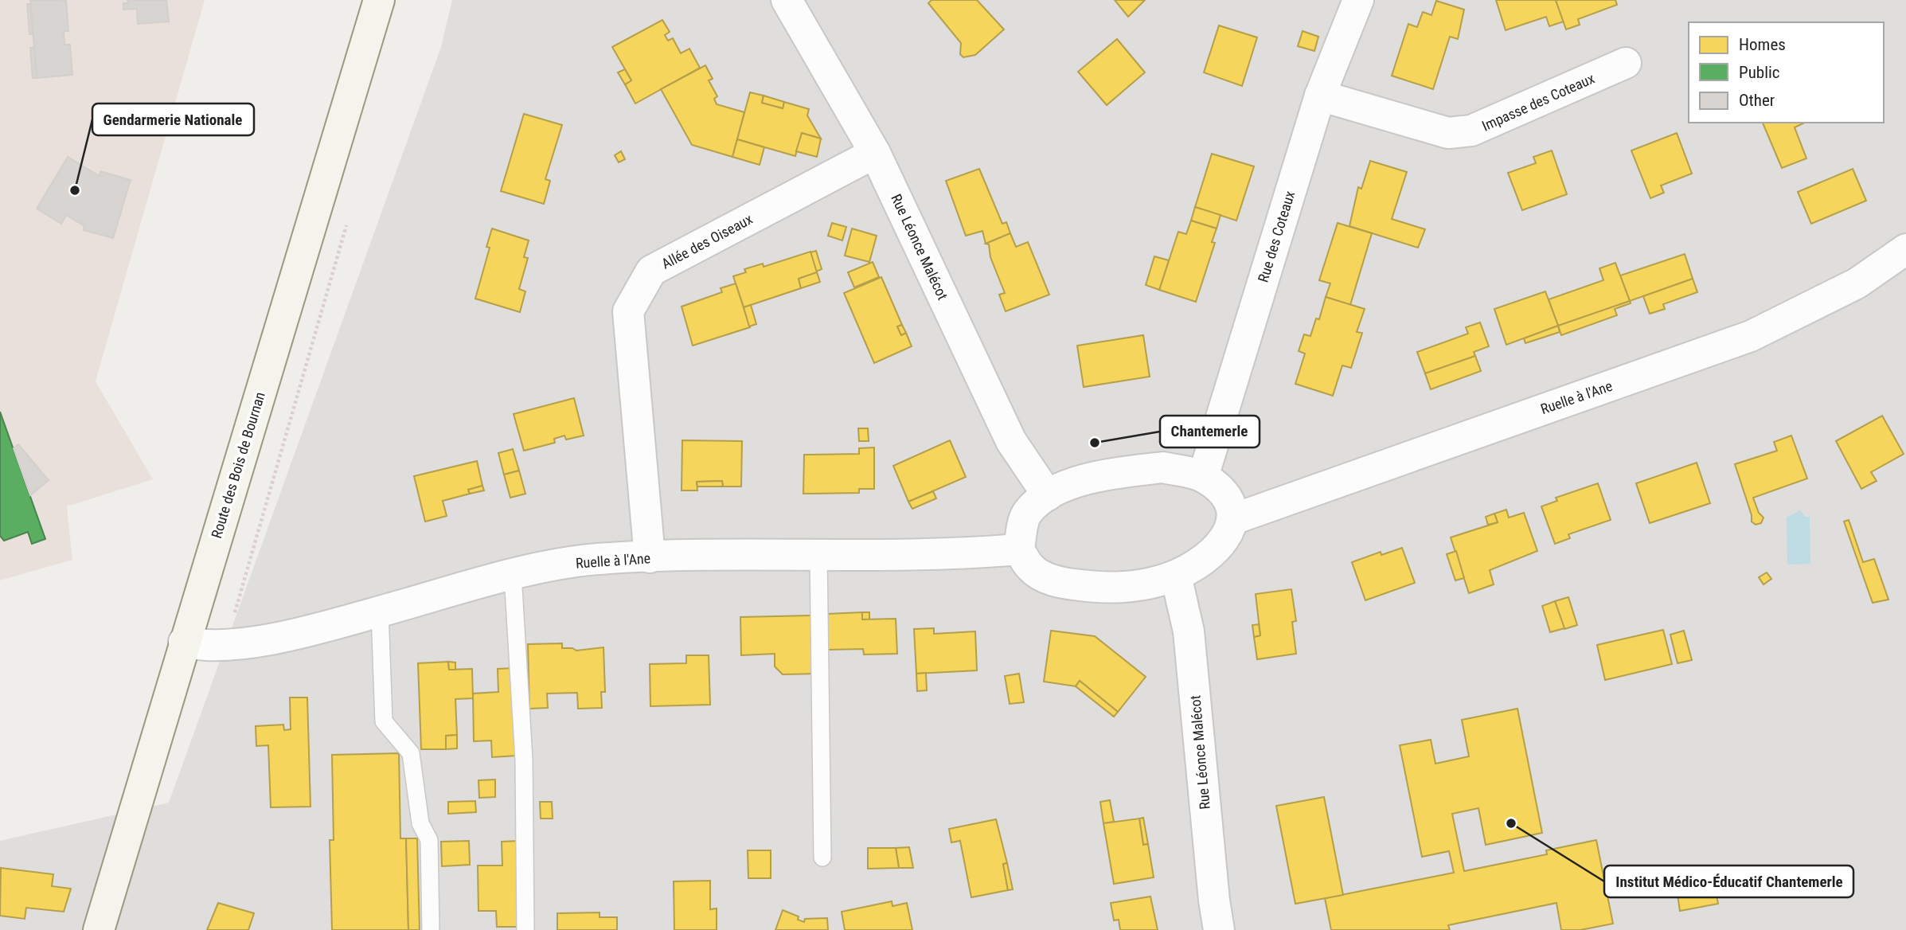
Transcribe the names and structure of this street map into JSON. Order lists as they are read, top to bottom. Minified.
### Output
{"streets":{"street":["Impasse des Coteaux","Rue des Coteaux","Allée des Oiseaux","Rue Léonce Malécot","Ruelle à l'Ane","Route des Bois de Bournan"]},"crossings":[["Impasse des Coteaux","Rue des Coteaux"],["Allée des Oiseaux","Rue Léonce Malécot"],["Allée des Oiseaux","Ruelle à l'Ane"],["Ruelle à l'Ane","Route des Bois de Bournan"]],"places":["Gendarmerie Nationale","Chantemerle","Institut Médico-Éducatif Chantemerle"],"legend":["Homes","Public","Other"]}
